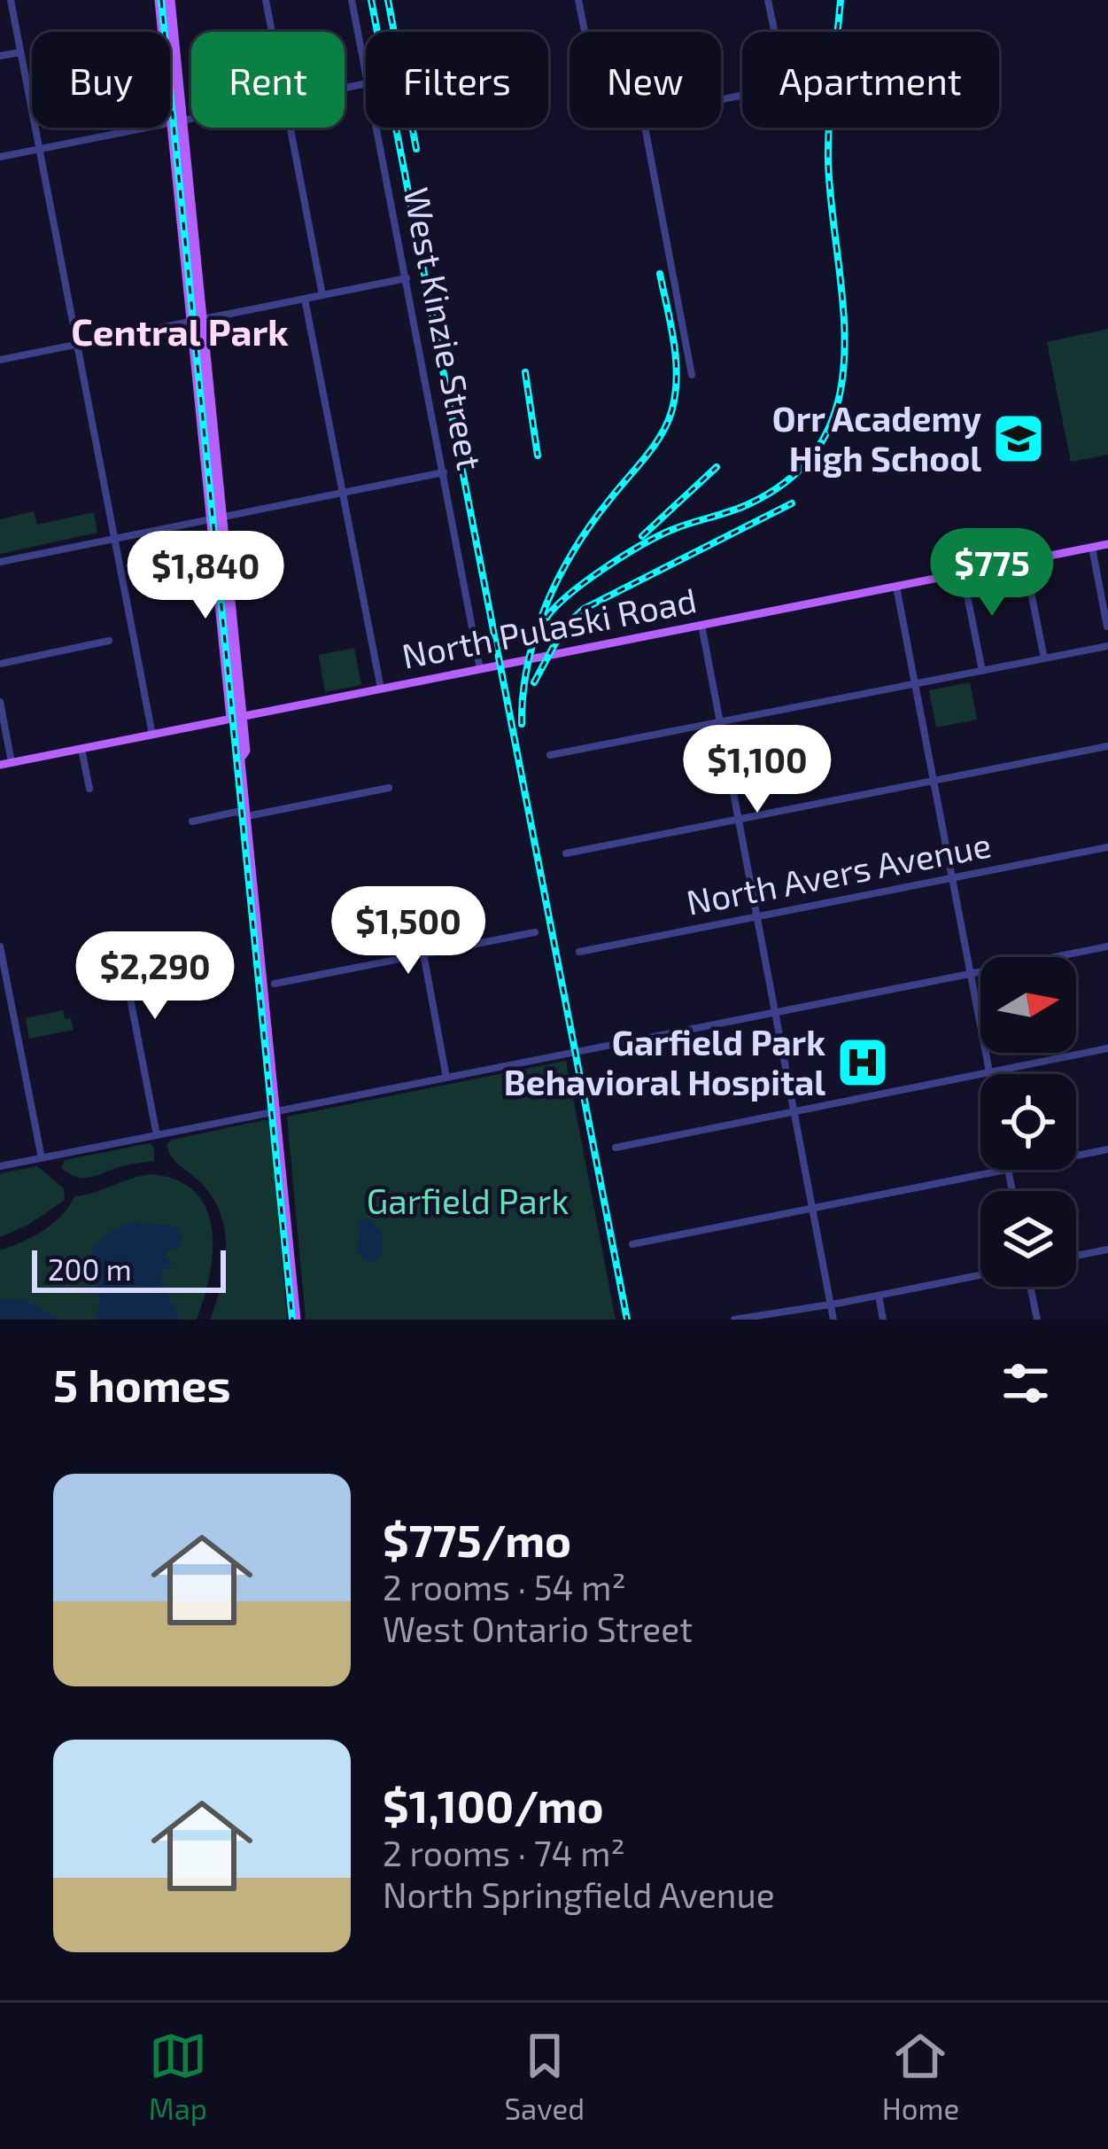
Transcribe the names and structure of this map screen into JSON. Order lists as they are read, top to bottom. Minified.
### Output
{"streets":{"main road":["North Pulaski Road"],"street":["West Kinzie Street","North Avers Avenue"]},"crossings":[["West Kinzie Street","North Pulaski Road"]],"districts":["Central Park"],"parks":["Garfield Park"],"places":{"school or university":["Orr Academy High School"],"hospital":["Garfield Park Behavioral Hospital"]},"scale_bar":"200 m","north":"right","page":{"chip":["Buy","Rent","Filters","New","Apartment"],"price":["$775","$1,840","$1,100","$1,500","$2,290"],"scale":"200 m","heading":"5 homes","list":[{"name":"$775/mo","note":"2 rooms · 54 m² · West Ontario Street"},{"name":"$1,100/mo","note":"2 rooms · 74 m² · North Springfield Avenue"}],"tabs":["Map","Saved","Home"]}}
